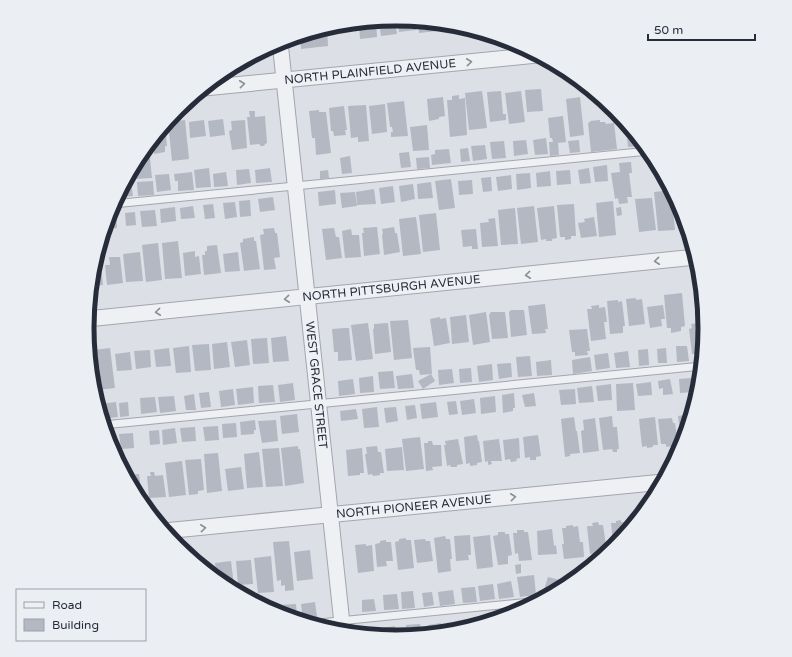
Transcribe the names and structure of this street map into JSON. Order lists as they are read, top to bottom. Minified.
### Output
{"streets":{"street":["NORTH PLAINFIELD AVENUE","NORTH PITTSBURGH AVENUE","WEST GRACE STREET","NORTH PIONEER AVENUE"]},"crossings":[["NORTH PLAINFIELD AVENUE","WEST GRACE STREET"],["NORTH PITTSBURGH AVENUE","WEST GRACE STREET"],["WEST GRACE STREET","NORTH PIONEER AVENUE"]],"one_way":["NORTH PLAINFIELD AVENUE","NORTH PITTSBURGH AVENUE","NORTH PIONEER AVENUE"],"legend":["Road","Building"],"scale_bar":"50 m"}
